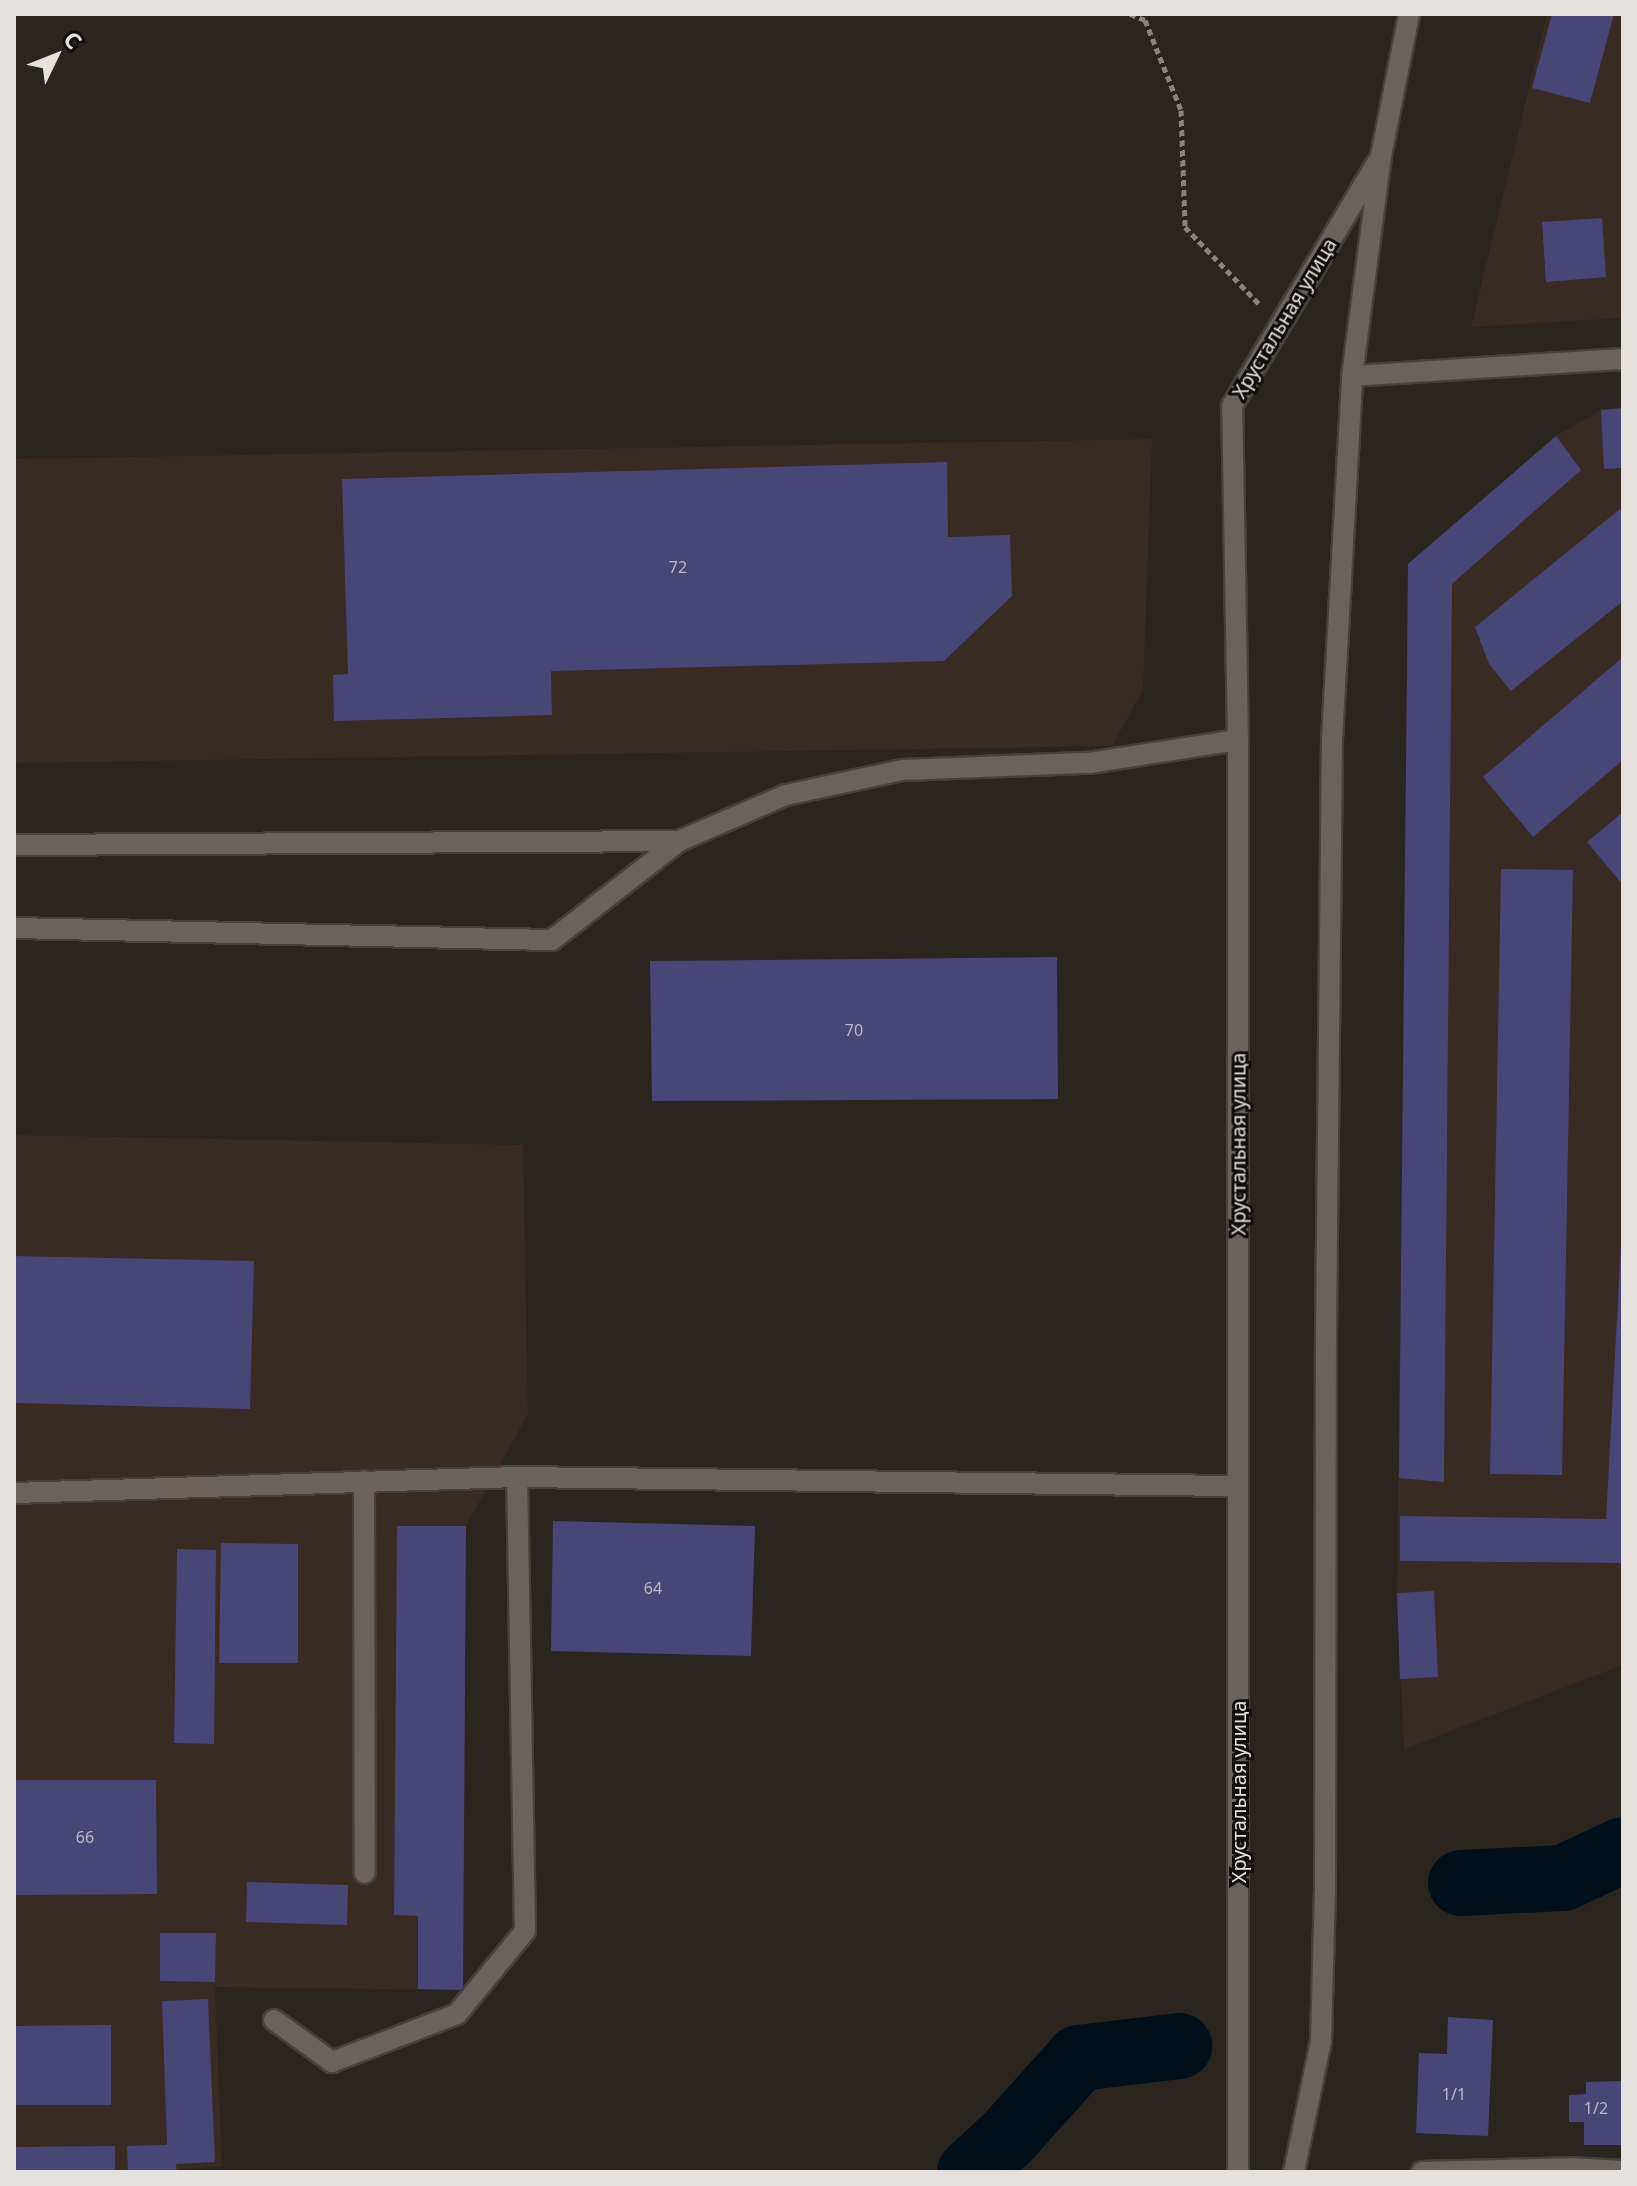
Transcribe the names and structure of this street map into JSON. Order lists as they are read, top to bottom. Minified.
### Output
{"streets":{"street":["Хрустальная улица"]},"house_numbers":["72","70","64","66","1/1","1/2"],"north":"top right"}
